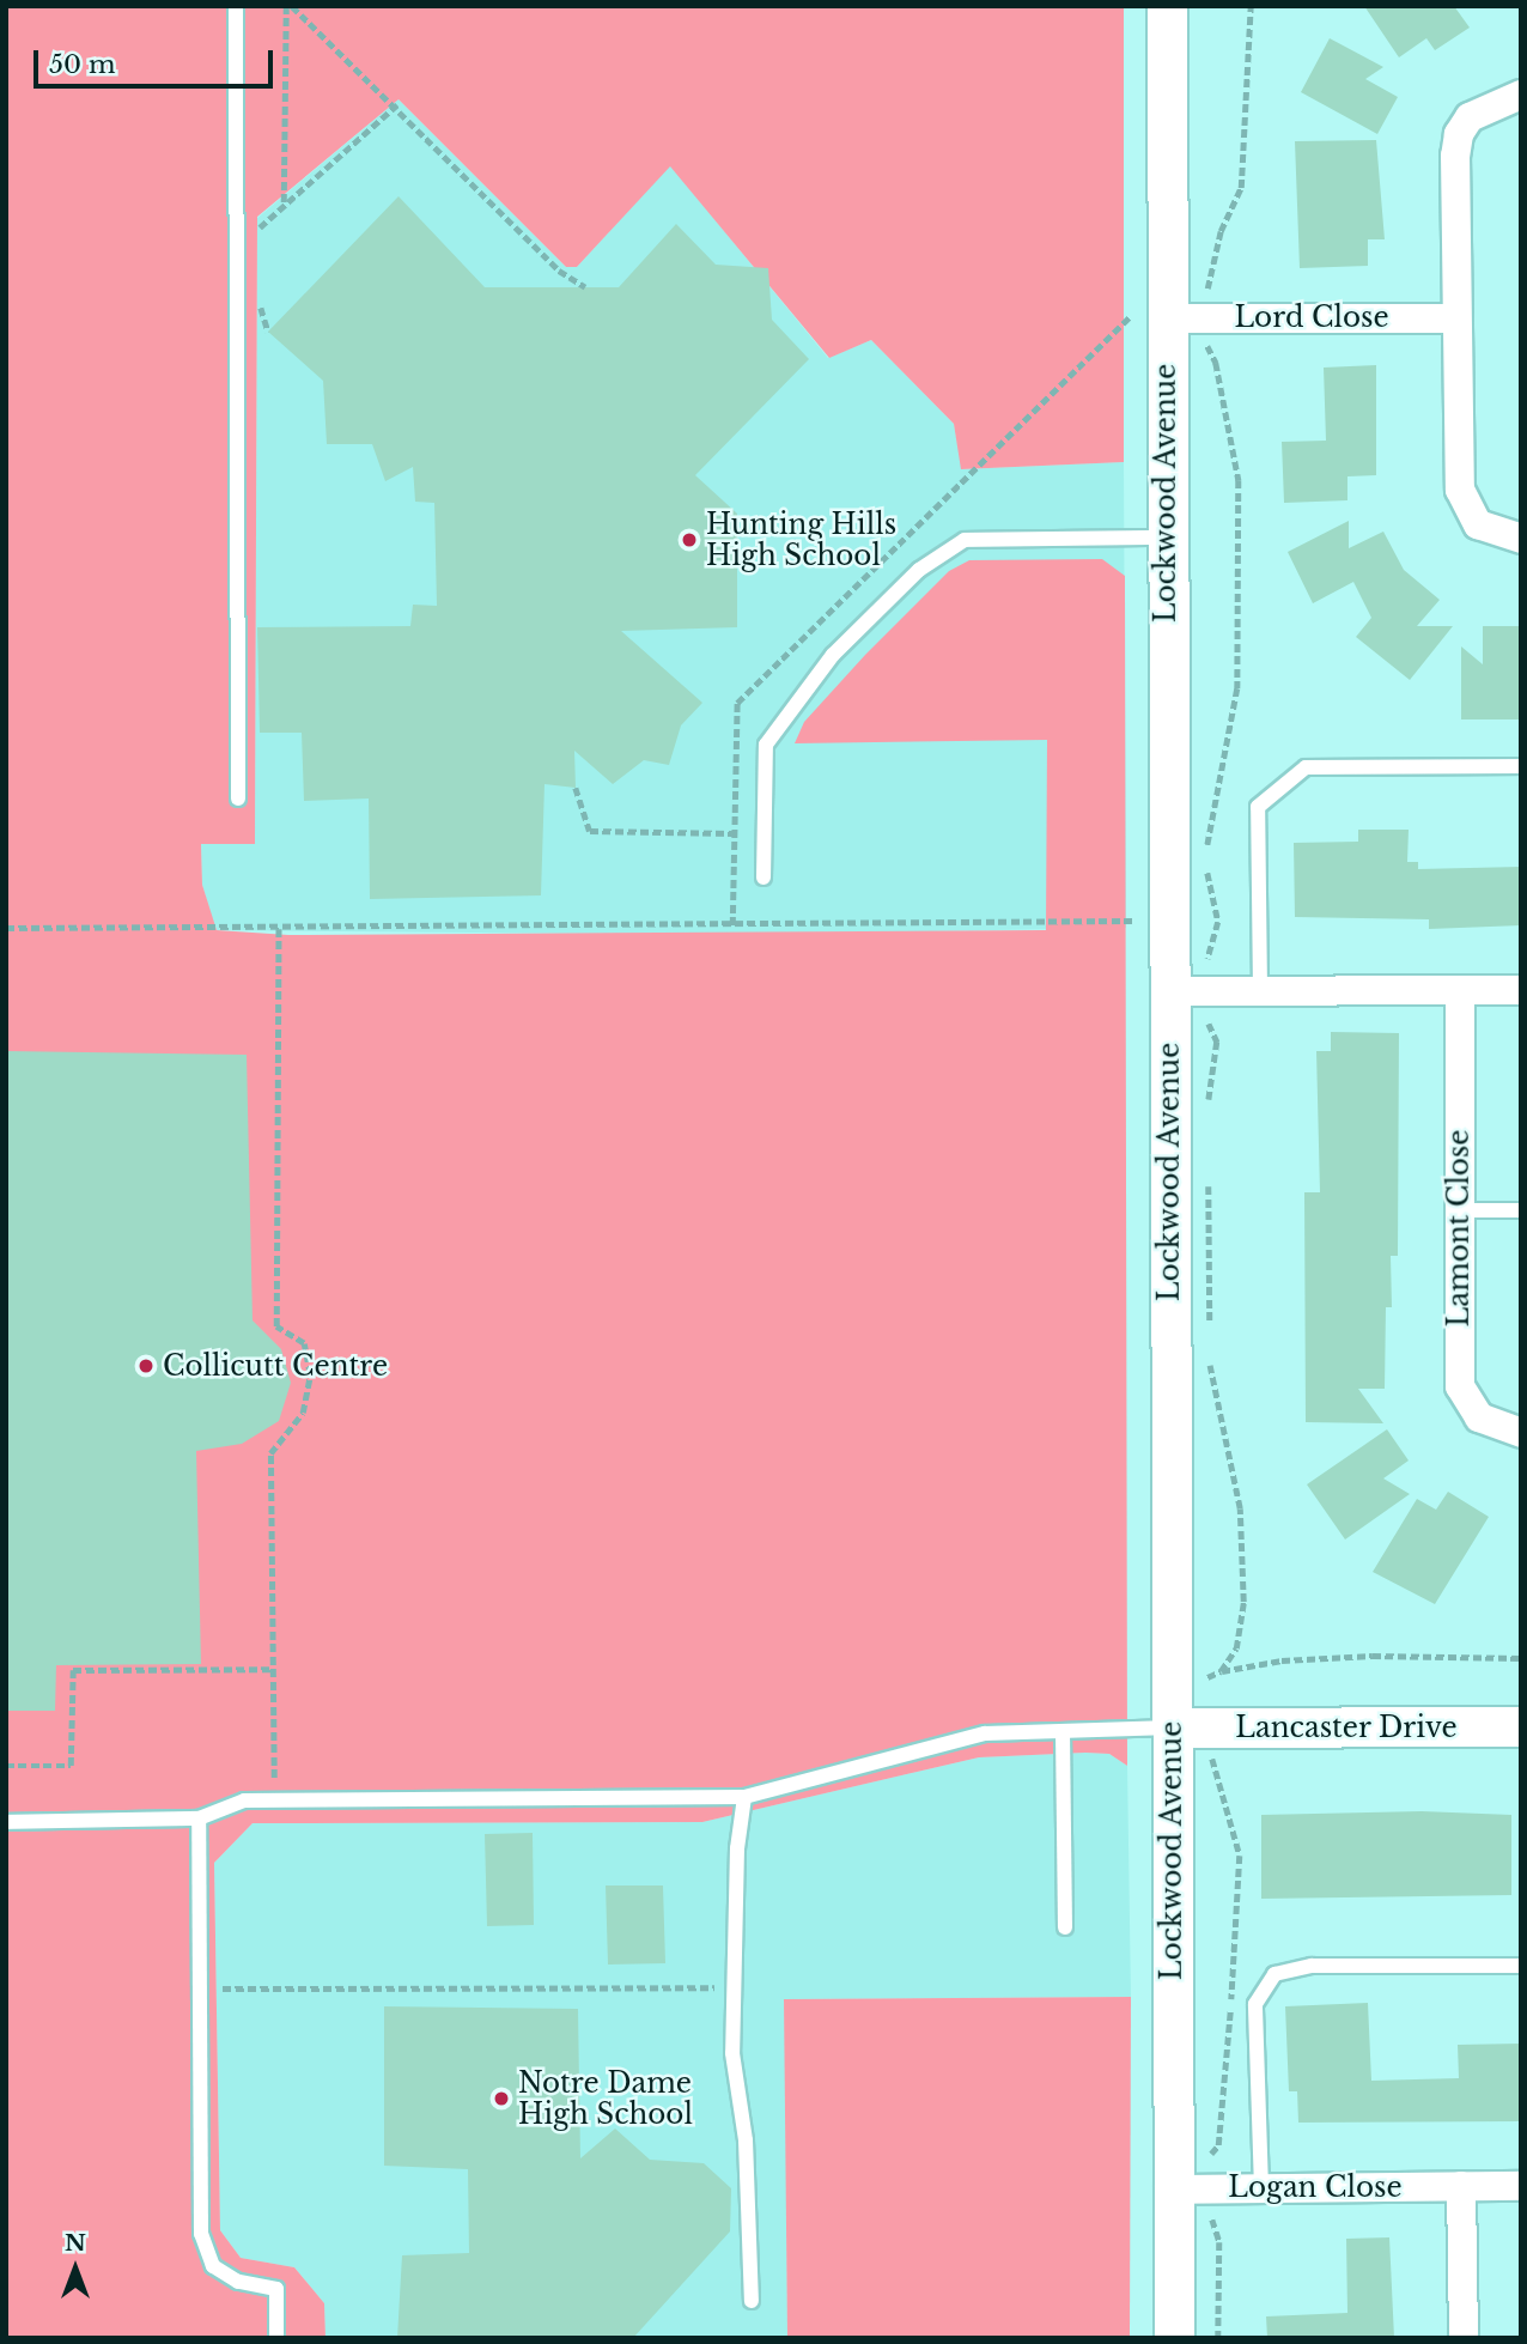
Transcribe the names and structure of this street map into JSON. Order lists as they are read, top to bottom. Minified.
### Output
{"streets":{"street":["Lord Close","Lockwood Avenue","Lamont Close","Lancaster Drive","Logan Close"]},"crossings":[["Lord Close","Lockwood Avenue"],["Lockwood Avenue","Lancaster Drive"],["Lockwood Avenue","Logan Close"]],"places":["Hunting Hills High School","Collicutt Centre","Notre Dame High School"],"scale_bar":"50 m","north":"top"}
